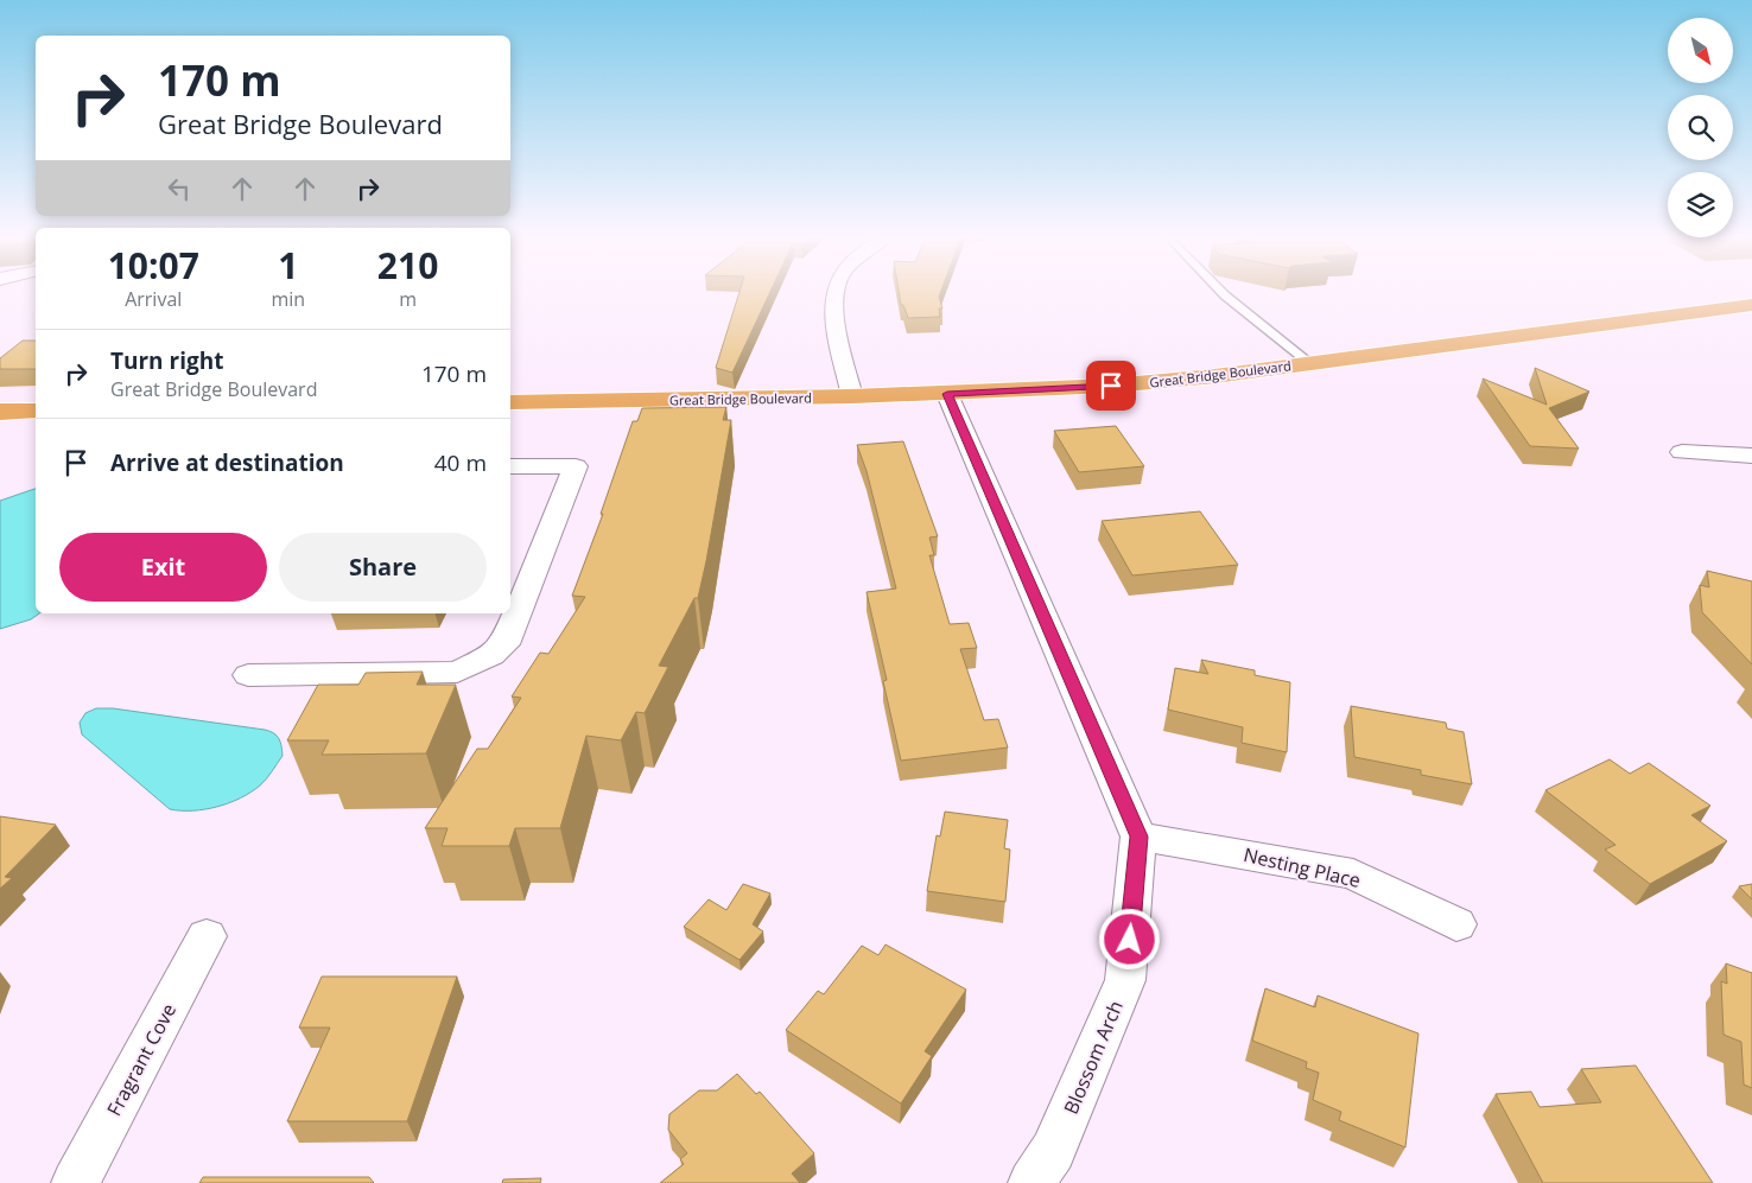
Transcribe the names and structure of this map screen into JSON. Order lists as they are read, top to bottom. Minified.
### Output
{"streets":{"main road":["Great Bridge Boulevard"],"street":["Nesting Place","Blossom Arch","Fragrant Cove"]},"crossings":[["Great Bridge Boulevard","Blossom Arch"],["Nesting Place","Blossom Arch"]],"north":"bottom right","page":{"turn":["170 m","Great Bridge Boulevard"],"eta":["10:07","Arrival","1","min","210","m"],"list":[{"name":"Turn right","note":"Great Bridge Boulevard","value":"170 m"},{"name":"Arrive at destination","value":"40 m"}],"buttons":["Exit","Share"]}}
